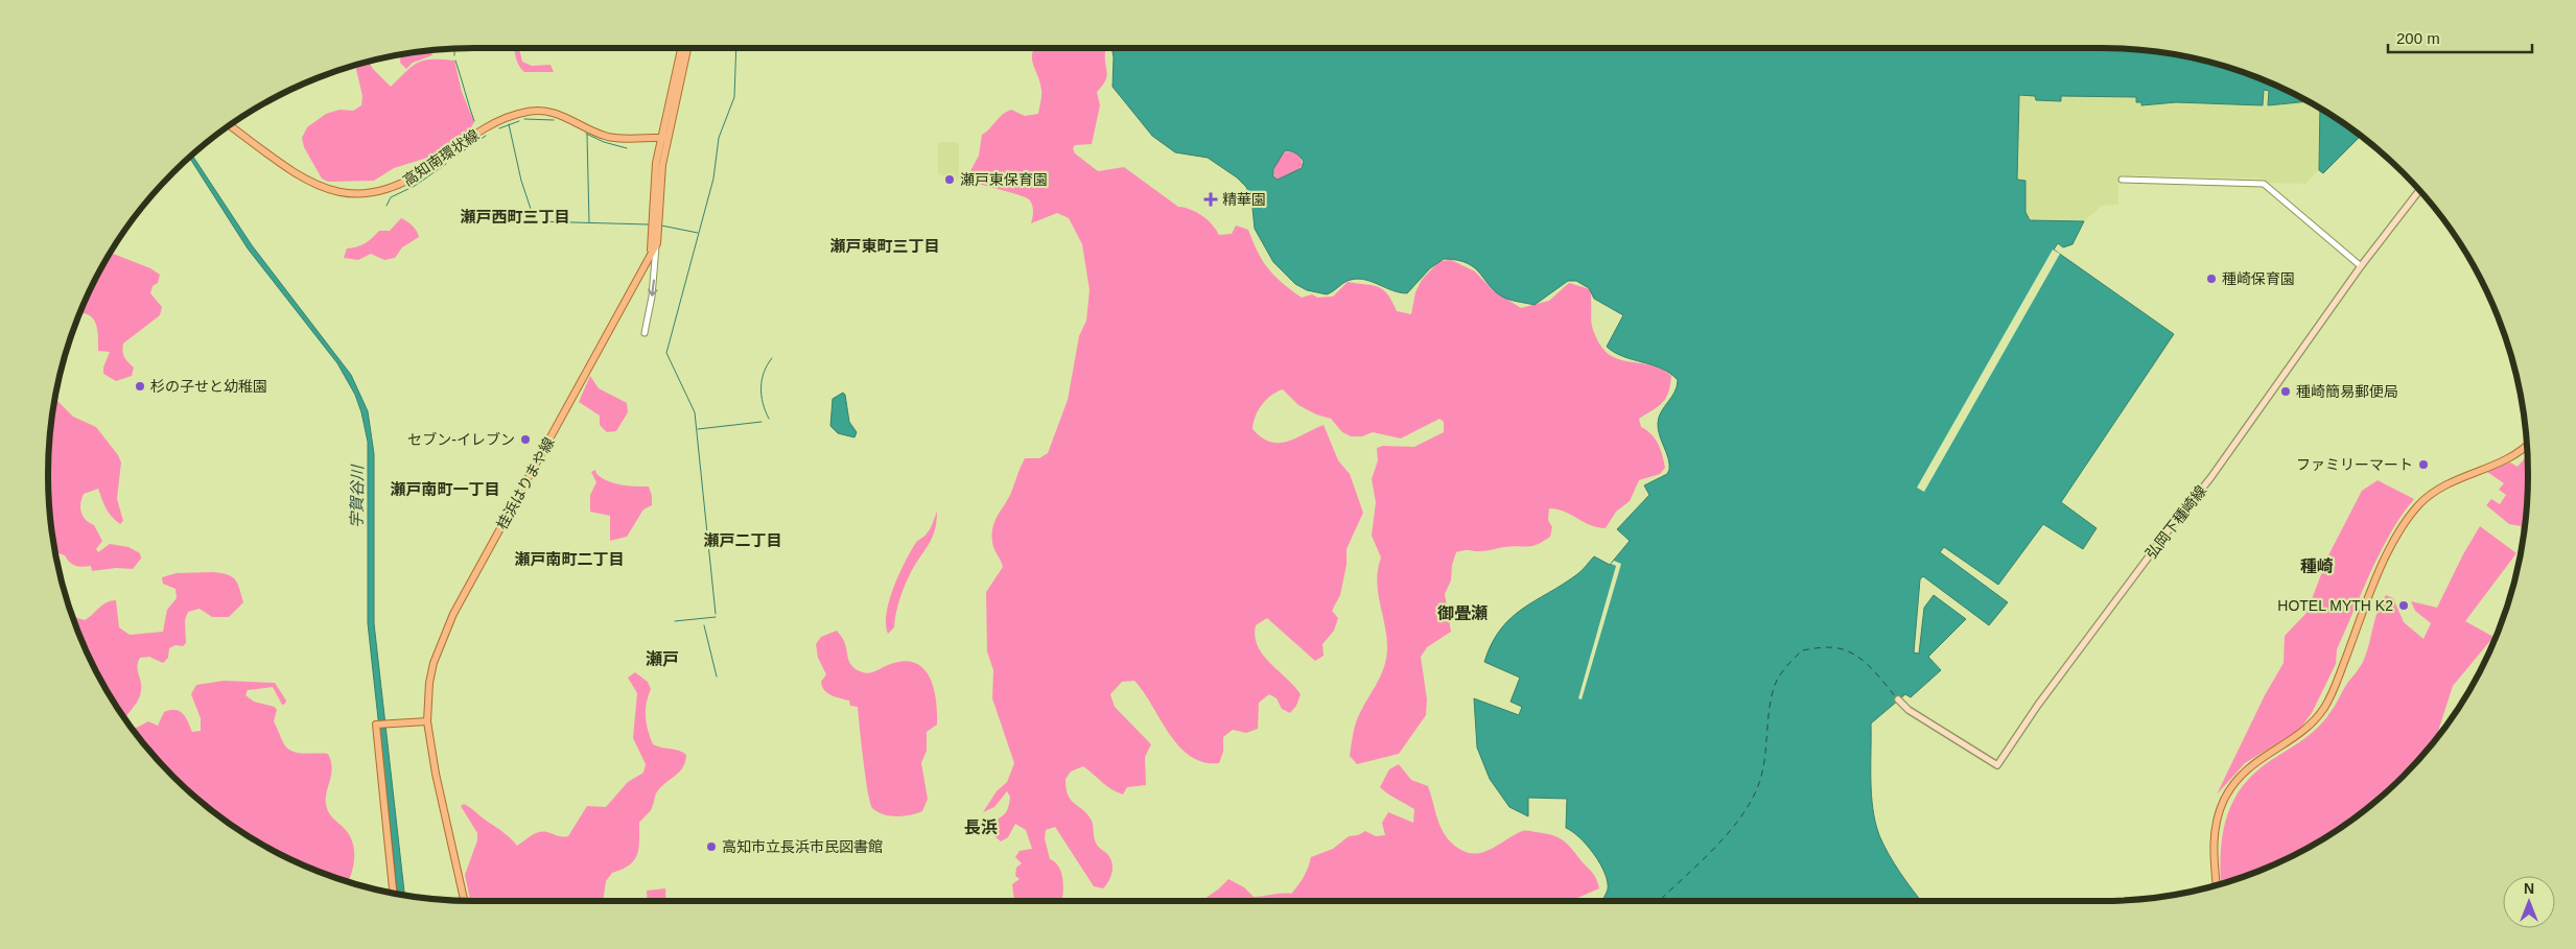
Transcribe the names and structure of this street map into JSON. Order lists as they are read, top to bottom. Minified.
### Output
{"streets":{"main road":["高知南環状線","桂浜はりまや線","弘岡下種崎線"]},"crossings":[["高知南環状線","桂浜はりまや線"]],"districts":["瀬戸西町三丁目","瀬戸東町三丁目","瀬戸南町一丁目","瀬戸二丁目","瀬戸南町二丁目","種崎","御畳瀬","瀬戸","長浜"],"water":["宇賀谷川"],"places":{"other":["瀬戸東保育園","種崎保育園","杉の子せと幼稚園","種崎簡易郵便局","セブン-イレブン","ファミリーマート","HOTEL MYTH K2","高知市立長浜市民図書館"],"health":["精華園"]},"scale_bar":"200 m","north":"top"}
